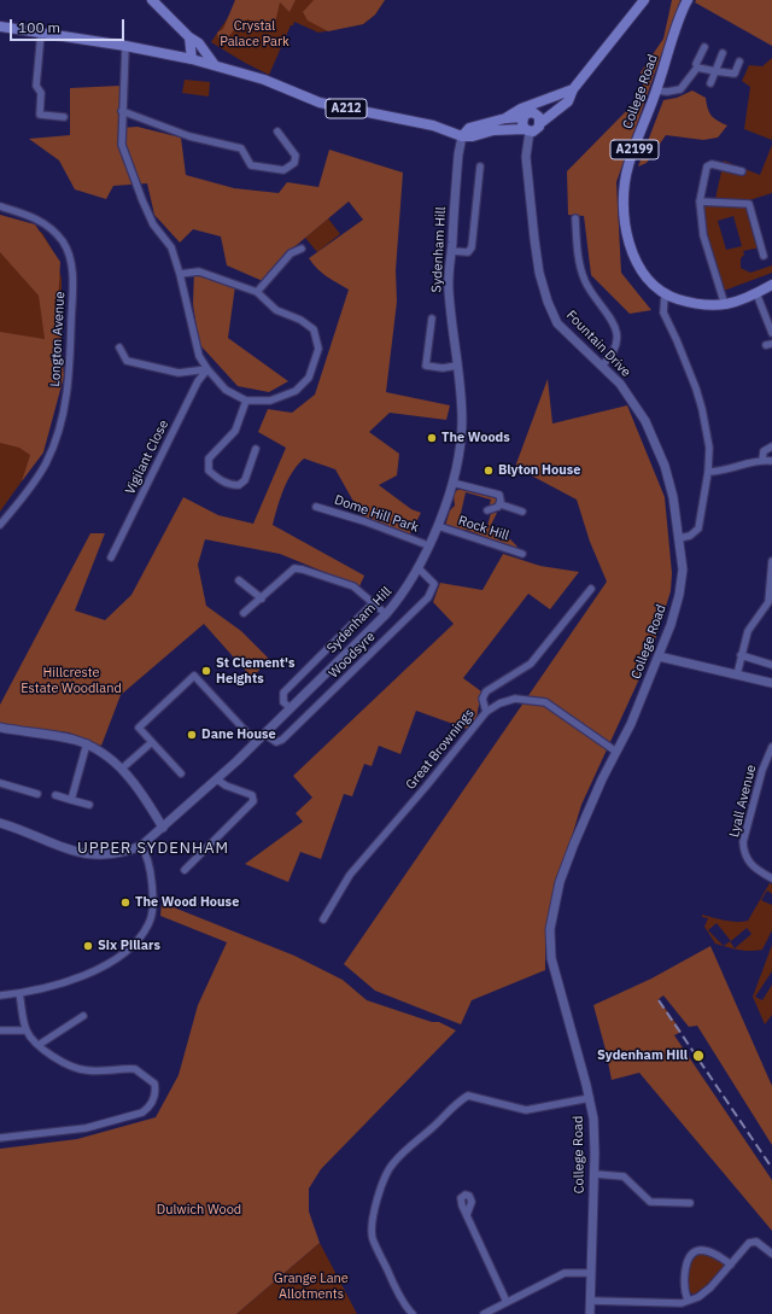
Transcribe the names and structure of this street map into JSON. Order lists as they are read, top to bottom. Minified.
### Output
{"streets":{"main road":["College Road","A212","A2199"],"street":["Sydenham Hill","Longton Avenue","Fountain Drive","Vigilant Close","Dome Hill Park","Rock Hill","Woodsyre","Great Brownings","Lyall Avenue"]},"crossings":[["College Road","A2199"],["College Road","Fountain Drive"],["College Road","Great Brownings"],["A212","Sydenham Hill"],["A212","Fountain Drive"],["Sydenham Hill","Dome Hill Park"],["Sydenham Hill","Rock Hill"],["Sydenham Hill","Woodsyre"]],"districts":["UPPER SYDENHAM"],"parks":["Crystal Palace Park","Hillcreste Estate Woodland","Dulwich Wood","Grange Lane Allotments"],"places":["The Woods","Blyton House","St Clement's Heights","Dane House","The Wood House","Six Pillars","Sydenham Hill"],"scale_bar":"100 m"}
